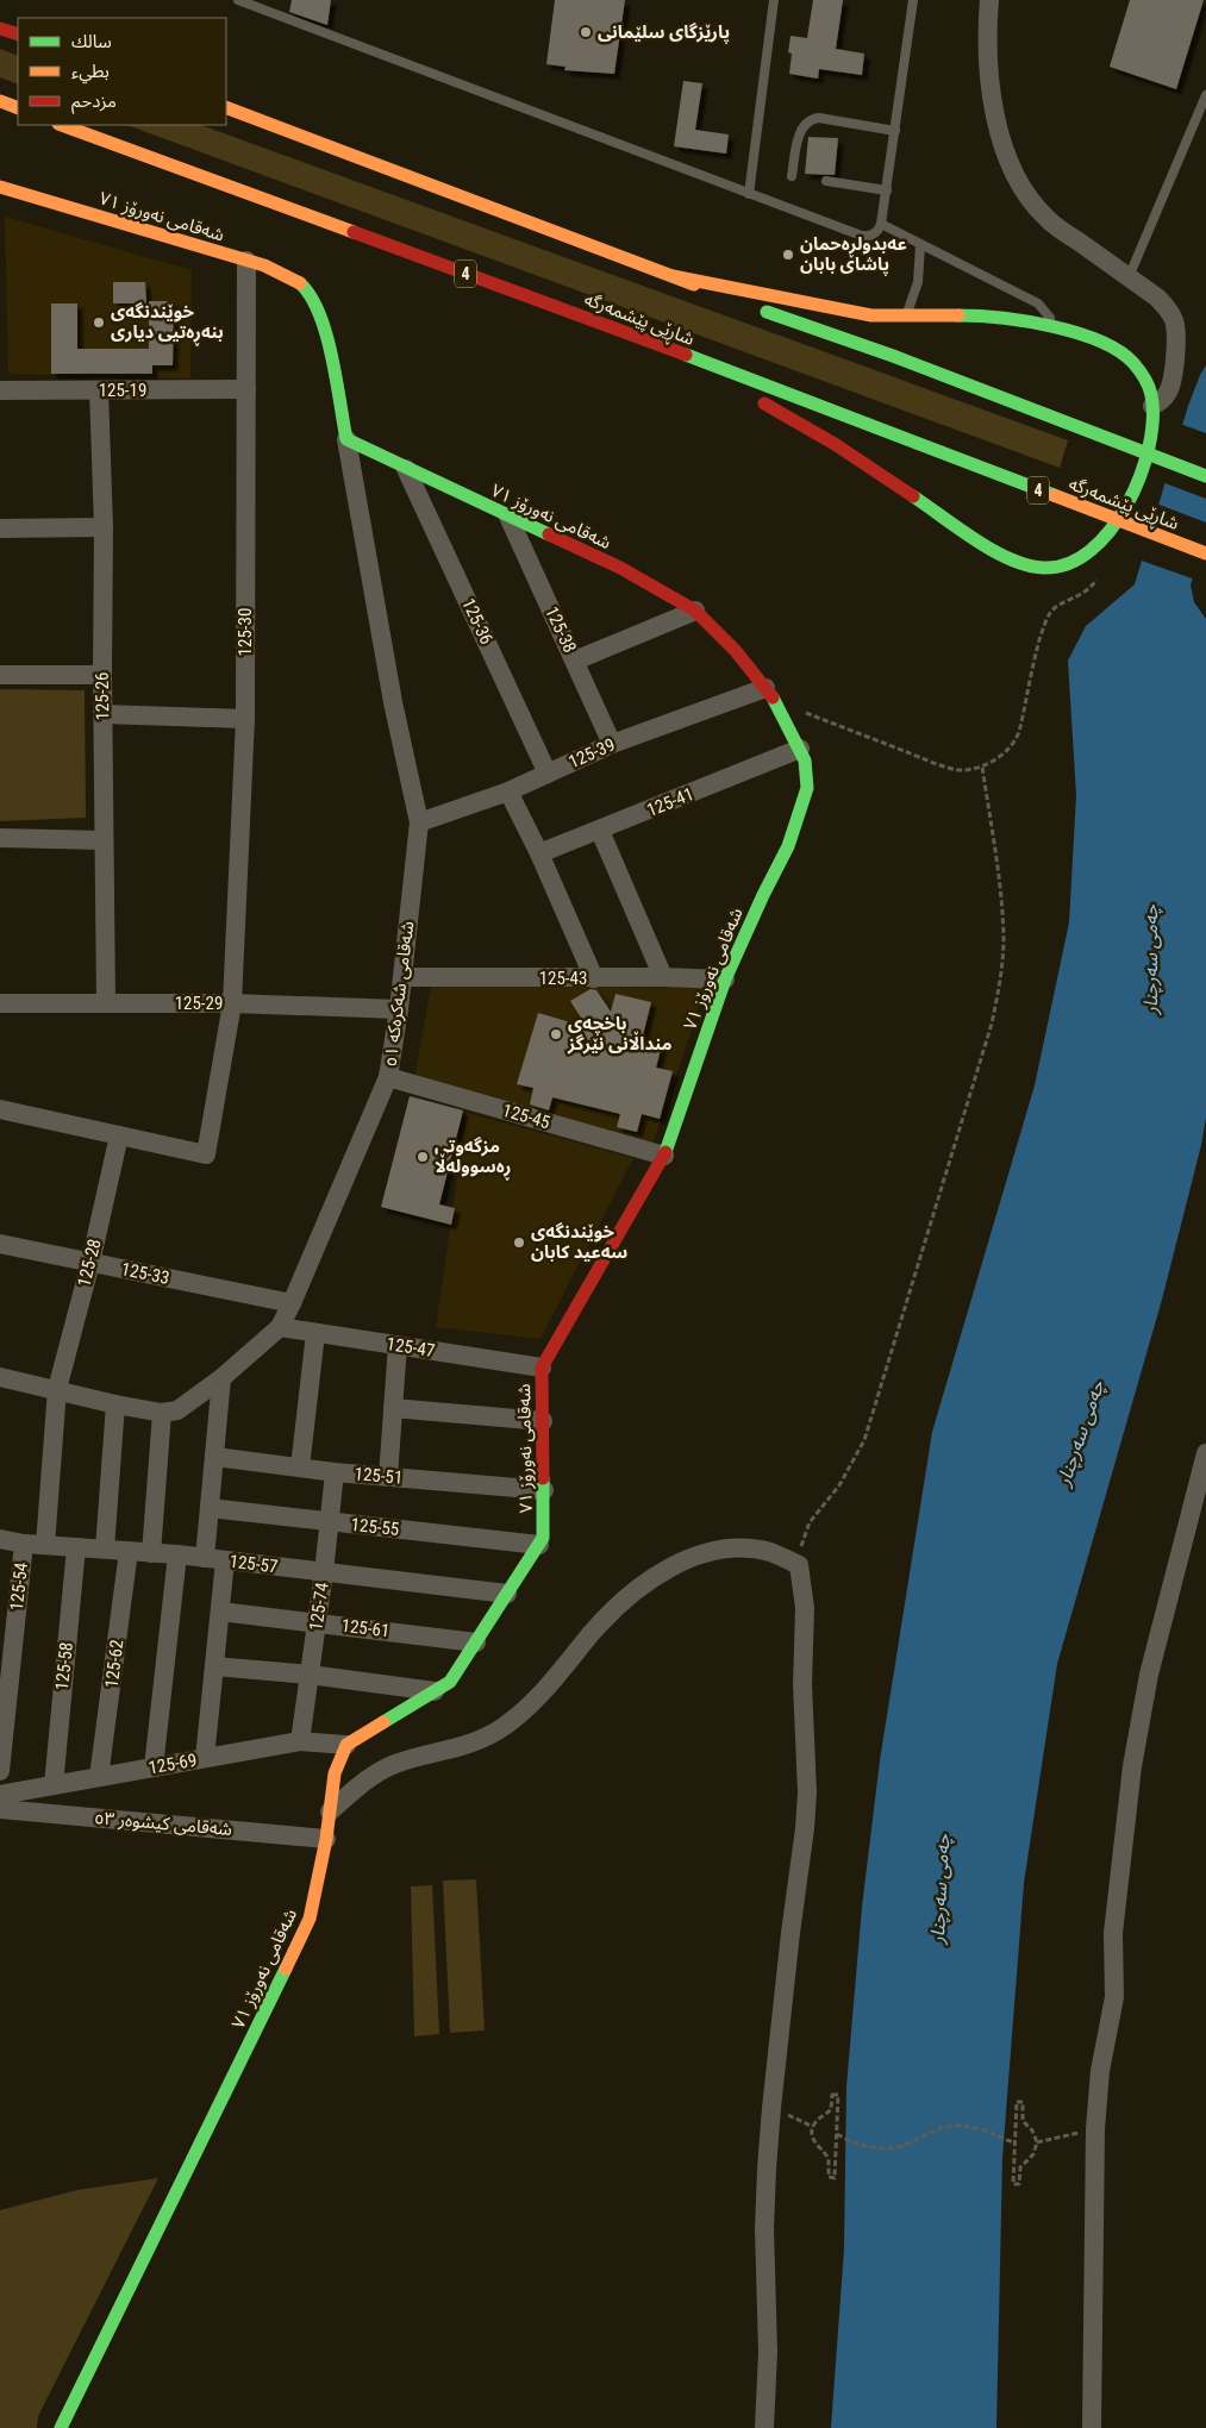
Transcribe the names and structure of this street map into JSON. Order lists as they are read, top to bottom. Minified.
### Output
{"streets":{"main road":["شەقامی نەورۆز ٧١","4","شاڕێی پێشمەرگە"],"street":["125-19","125-36","125-38","125-30","125-26","125-39","125-41","125-43","شەقامی شەکرەکە ٥١","125-29","125-45","125-28","125-33","125-47","125-51","125-55","125-57","125-54","125-74","125-61","125-62","125-58","125-69","شەقامی کیشوەر ٥٣"]},"crossings":[["شەقامی نەورۆز ٧١","125-36"],["شەقامی نەورۆز ٧١","125-38"],["شەقامی نەورۆز ٧١","125-30"],["شەقامی نەورۆز ٧١","125-39"],["شەقامی نەورۆز ٧١","125-41"],["شەقامی نەورۆز ٧١","125-43"],["شەقامی نەورۆز ٧١","شەقامی شەکرەکە ٥١"],["شەقامی نەورۆز ٧١","125-45"],["شەقامی نەورۆز ٧١","125-47"],["شەقامی نەورۆز ٧١","125-51"],["شەقامی نەورۆز ٧١","125-55"],["شەقامی نەورۆز ٧١","125-57"],["شەقامی نەورۆز ٧١","125-61"],["شەقامی نەورۆز ٧١","125-69"],["شەقامی نەورۆز ٧١","شەقامی کیشوەر ٥٣"],["125-19","125-30"],["125-19","125-26"],["125-36","125-39"],["125-38","125-39"],["125-30","125-29"],["125-30","125-28"],["125-26","125-29"],["125-39","شەقامی شەکرەکە ٥١"],["125-43","شەقامی شەکرەکە ٥١"],["شەقامی شەکرەکە ٥١","125-29"],["شەقامی شەکرەکە ٥١","125-45"],["شەقامی شەکرەکە ٥١","125-28"],["شەقامی شەکرەکە ٥١","125-33"],["شەقامی شەکرەکە ٥١","125-47"],["125-28","125-33"],["125-28","125-57"],["125-51","125-74"],["125-55","125-74"],["125-57","125-54"],["125-57","125-74"],["125-57","125-62"],["125-57","125-58"],["125-74","125-61"],["125-74","125-69"],["125-62","125-69"],["125-58","125-69"]],"water":["چەمی سەرچنار"],"places":["پارێزگای سلێمانی","عەبدولڕەحمان پاشای بابان","خوێندنگەی بنەڕەتیی دیاری","باخچەی منداڵانی نێرگز","مزگەوتی ڕەسوولەڵا","خوێندنگەی سەعید کابان"],"legend":["سالك","بطيء","مزدحم"]}
